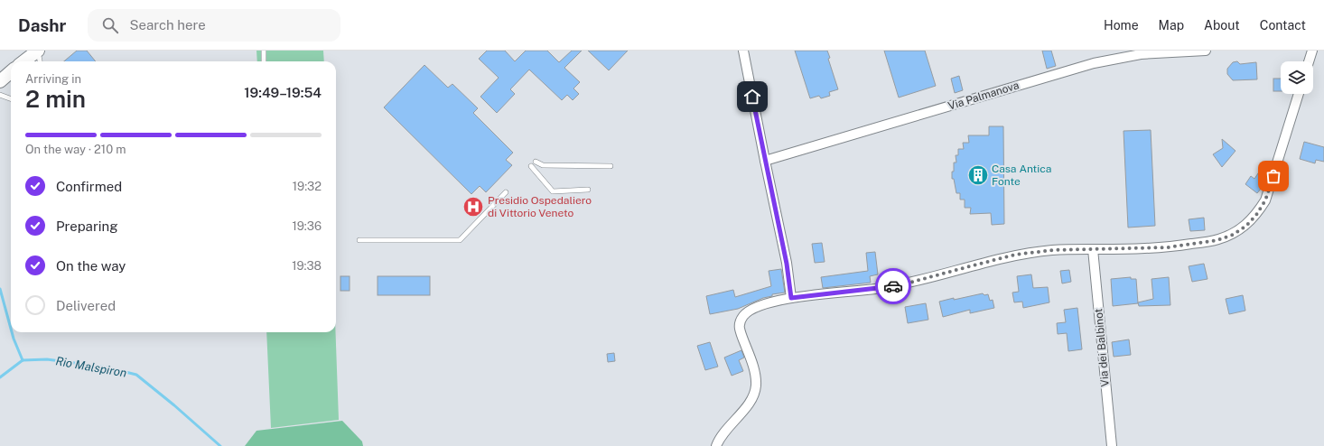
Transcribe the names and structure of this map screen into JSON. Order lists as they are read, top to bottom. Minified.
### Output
{"streets":{"street":["Via Palmanova","Via dei Balbinot"]},"water":["Rio Malspiron"],"places":{"building":["Casa Antica Fonte"],"hospital":["Presidio Ospedaliero di Vittorio Veneto"]},"page":{"header":"Dashr","search":"Search here","nav":["Home","Map","About","Contact"],"heading":["2 min","Arriving in","19:49–19:54"],"bar":"On the way · 210 m","list":[["Confirmed","19:32"],["Preparing","19:36"],["On the way","19:38"],"Delivered"]}}
